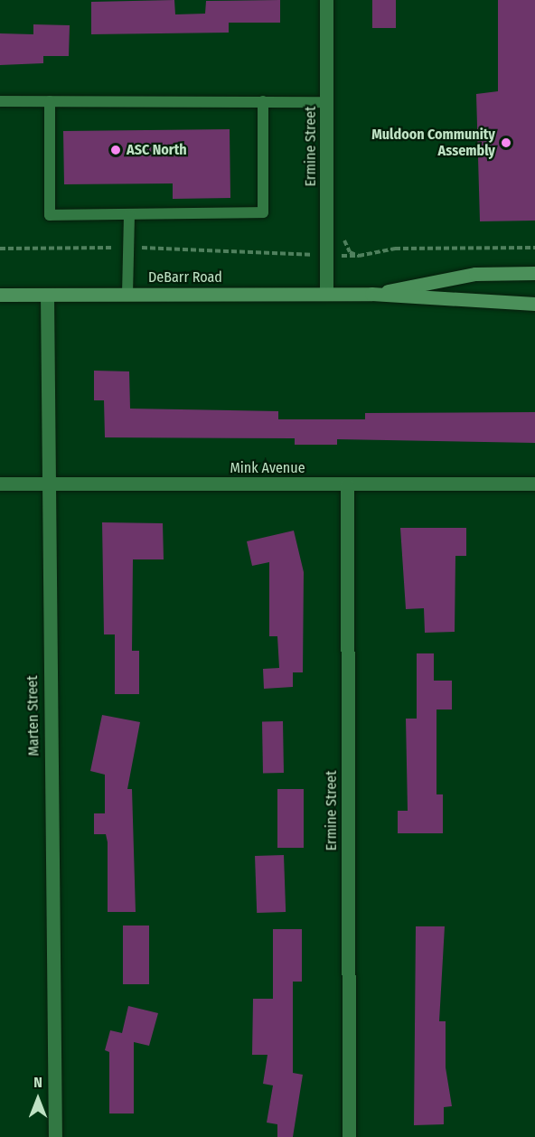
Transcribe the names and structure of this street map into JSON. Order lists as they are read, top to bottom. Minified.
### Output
{"streets":{"main road":["DeBarr Road"],"street":["Ermine Street","Mink Avenue","Marten Street"]},"crossings":[["Ermine Street","DeBarr Road"],["Ermine Street","Mink Avenue"],["DeBarr Road","Marten Street"],["Mink Avenue","Marten Street"]],"places":["Muldoon Community Assembly","ASC North"],"north":"top"}
